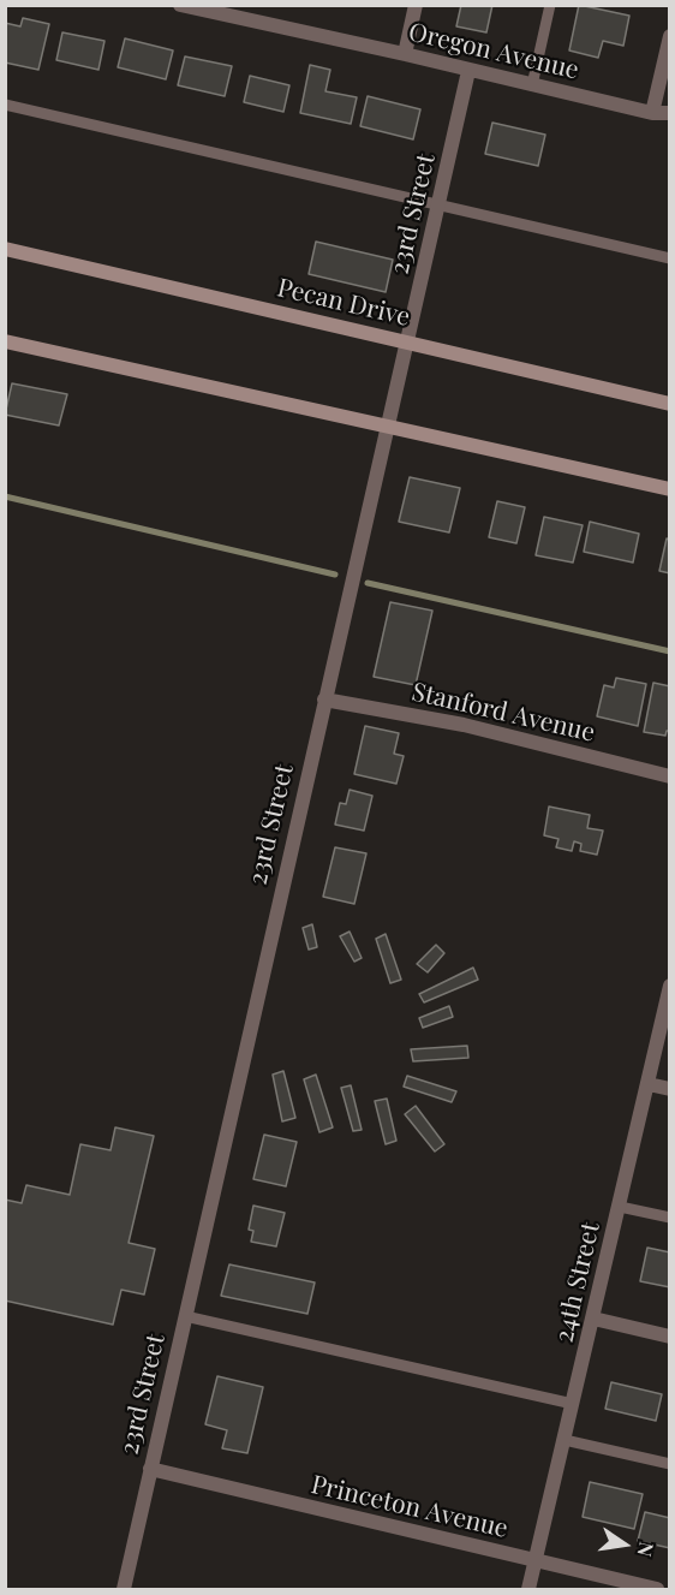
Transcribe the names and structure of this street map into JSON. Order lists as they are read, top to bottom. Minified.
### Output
{"streets":{"main road":["Pecan Drive"],"street":["Oregon Avenue","23rd Street","Stanford Avenue","24th Street","Princeton Avenue"]},"crossings":[["Oregon Avenue","23rd Street"],["23rd Street","Pecan Drive"],["23rd Street","Stanford Avenue"],["23rd Street","Princeton Avenue"],["24th Street","Princeton Avenue"]],"north":"right"}
